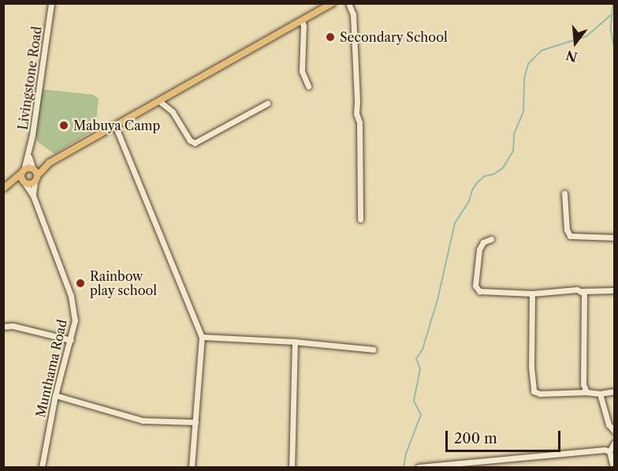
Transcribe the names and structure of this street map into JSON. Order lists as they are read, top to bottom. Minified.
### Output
{"streets":{"street":["Livingstone Road","Munthama Road"]},"places":["Secondary School","Mabuya Camp","Rainbow play school"],"scale_bar":"200 m","north":"bottom"}
